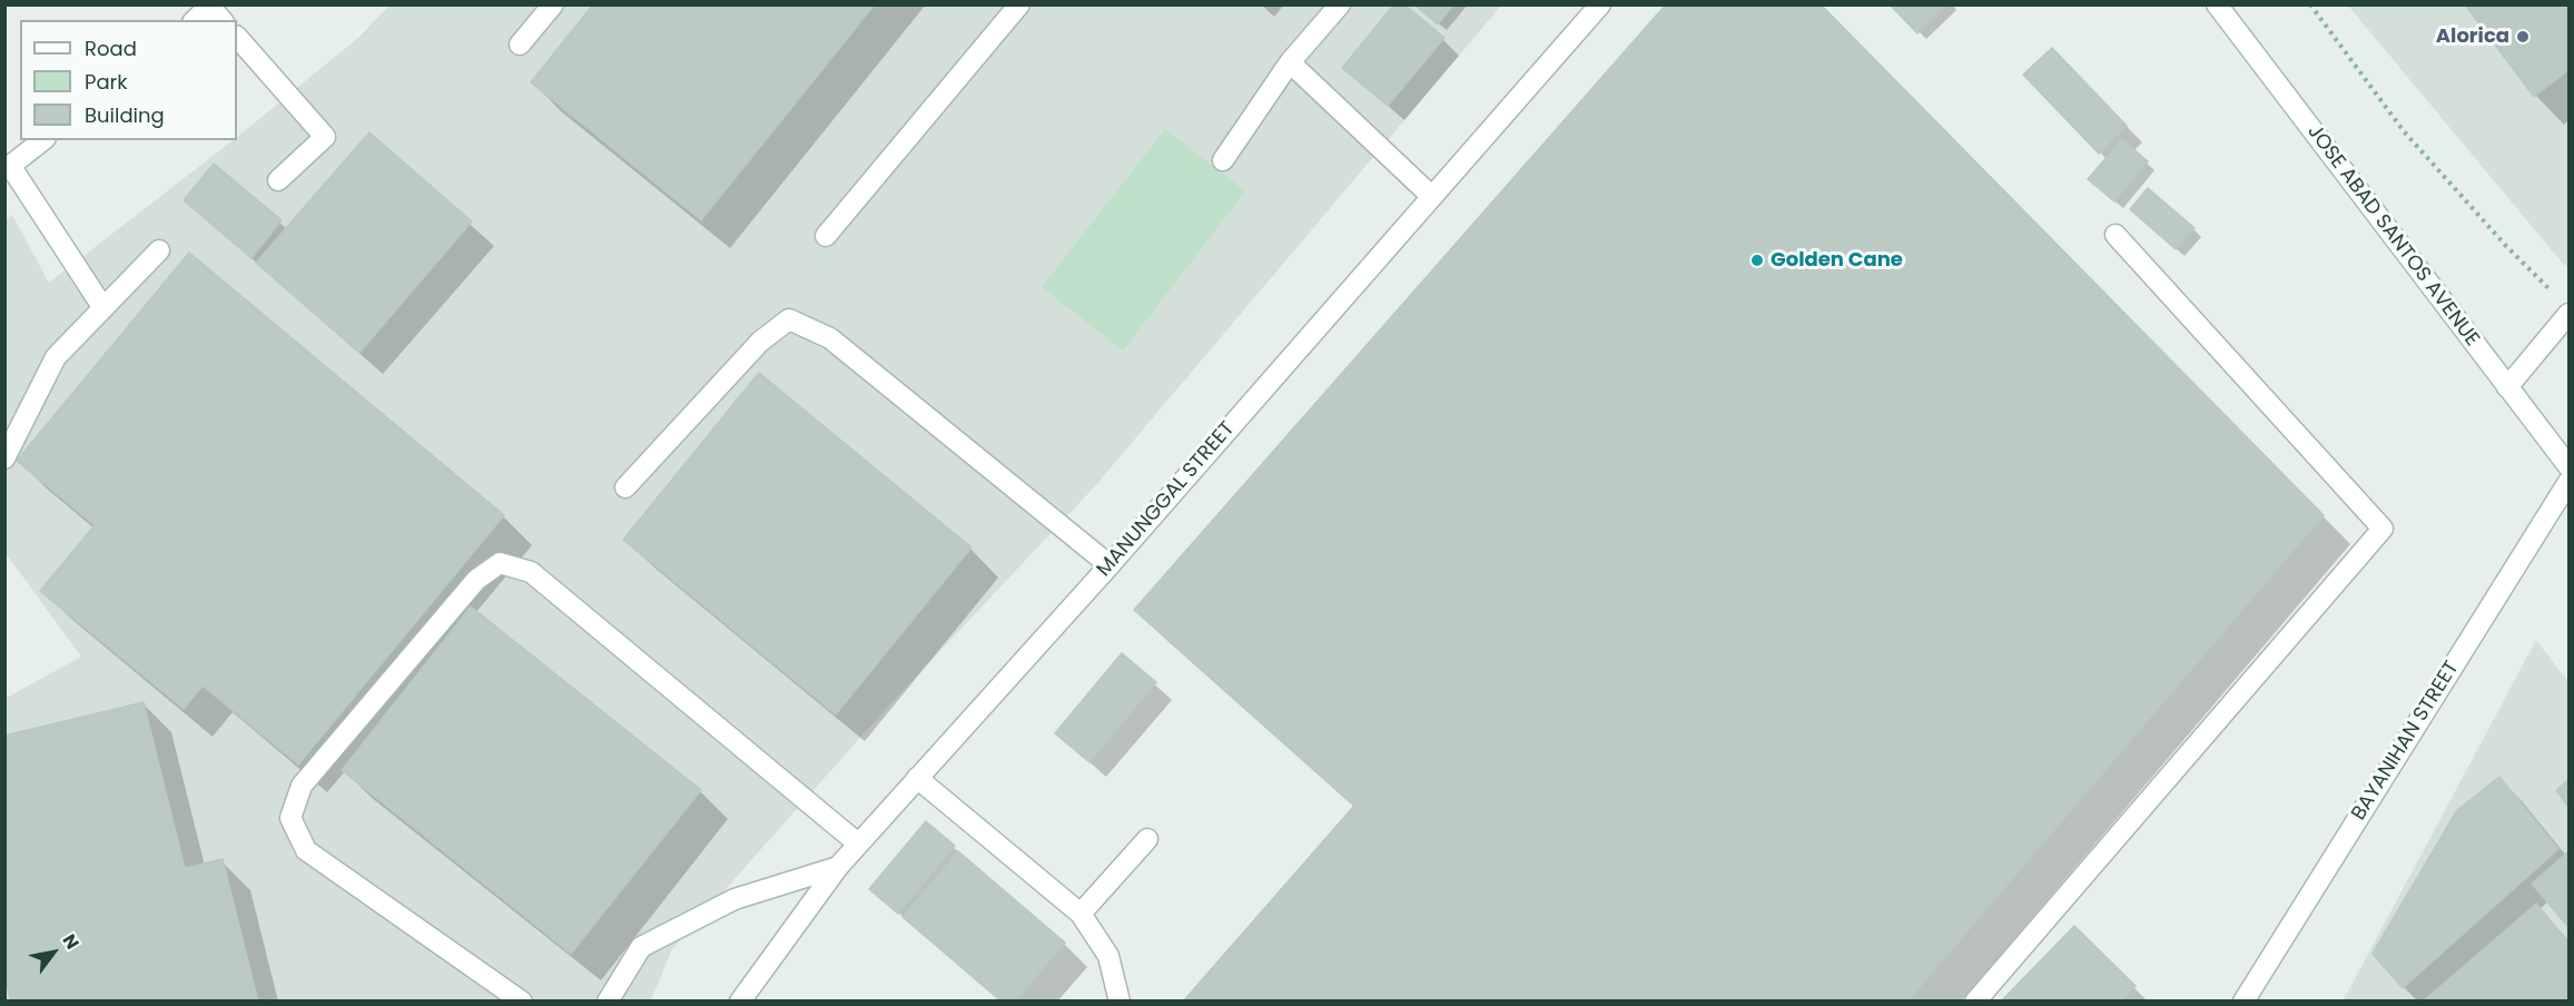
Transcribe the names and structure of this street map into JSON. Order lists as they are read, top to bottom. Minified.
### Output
{"streets":{"street":["JOSE ABAD SANTOS AVENUE","MANUNGGAL STREET","BAYANIHAN STREET"]},"places":["Alorica","Golden Cane"],"legend":["Road","Park","Building"],"north":"top right"}
